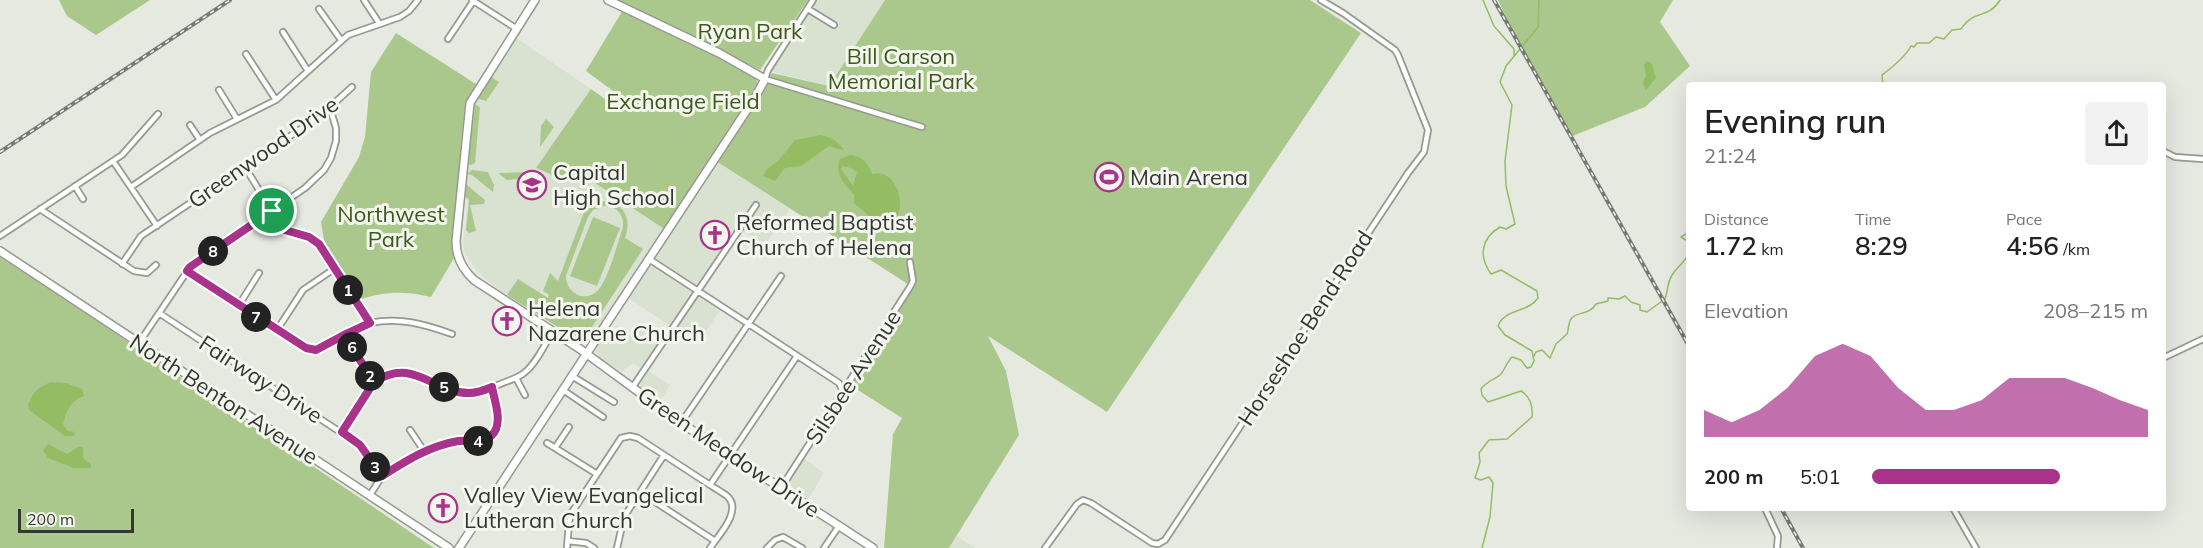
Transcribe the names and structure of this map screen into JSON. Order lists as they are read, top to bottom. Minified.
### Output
{"streets":{"main road":["North Benton Avenue","Green Meadow Drive"],"street":["Greenwood Drive","Horseshoe Bend Road","Silsbee Avenue","Fairway Drive"]},"crossings":[["Silsbee Avenue","Green Meadow Drive"]],"parks":["Ryan Park","Bill Carson Memorial Park","Exchange Field","Northwest Park"],"places":{"sports":["Main Arena"],"school or university":["Capital High School"],"church":["Reformed Baptist Church of Helena","Helena Nazarene Church","Valley View Evangelical Lutheran Church"]},"scale_bar":"200 m","page":{"heading":["Evening run","21:24"],"stats":[["Distance","1.72 km"],["Time","8:29"],["Pace","4:56 /km"]],"pins":["8","1","7","6","2","5","4","3"],"chart":["Elevation","208–215 m"],"list":[{"name":"200 m","note":"5:01"}],"scale":"200 m"}}
